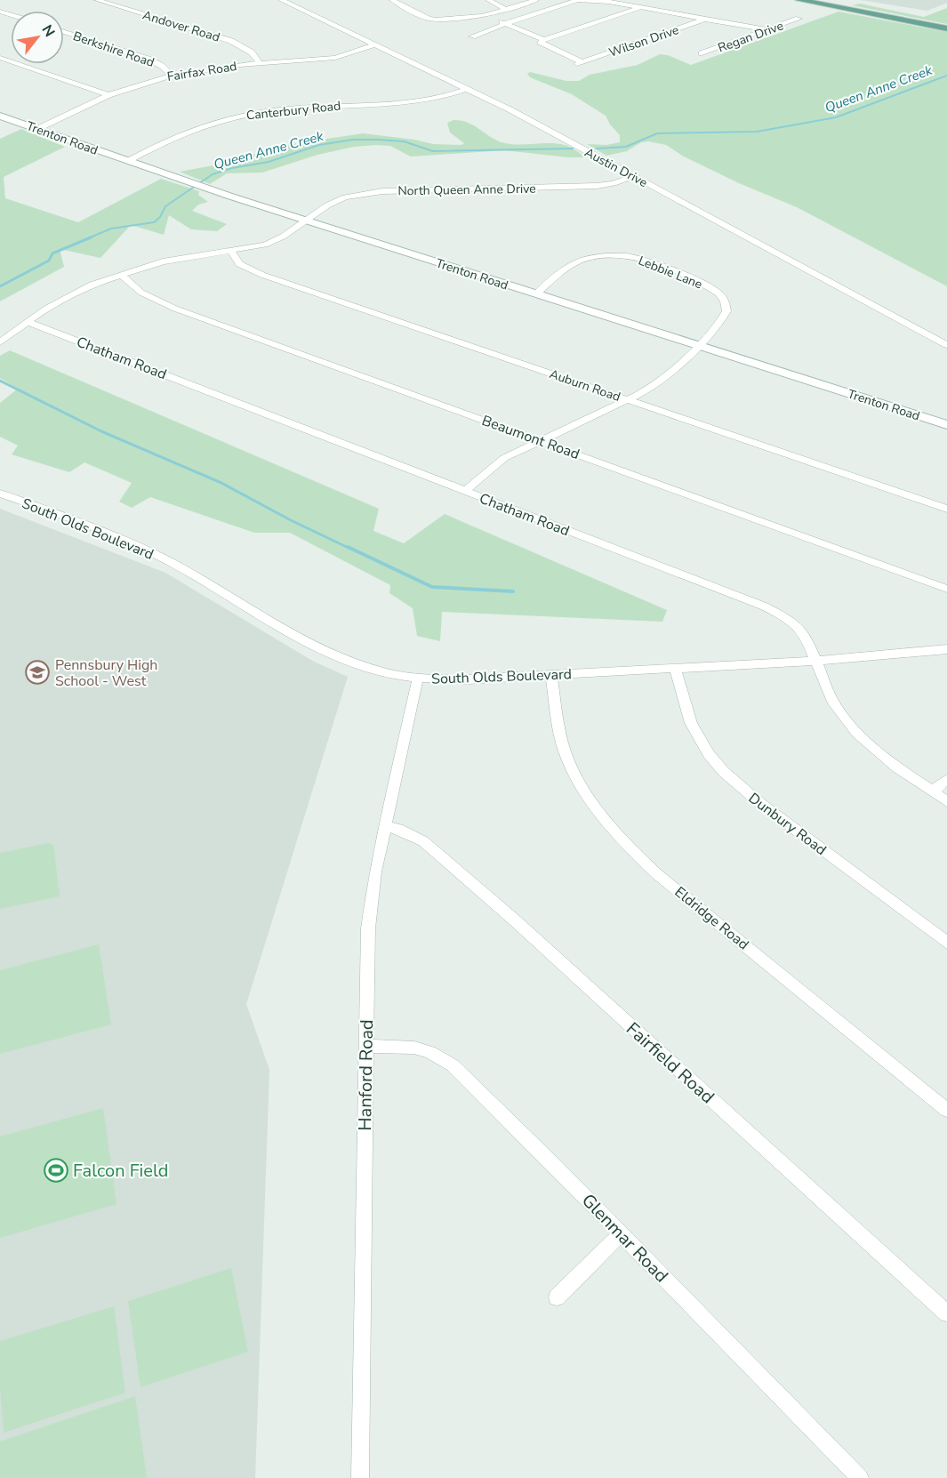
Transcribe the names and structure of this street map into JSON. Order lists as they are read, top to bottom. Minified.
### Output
{"streets":{"main road":["Trenton Road"],"street":["Andover Road","Regan Drive","Wilson Drive","Berkshire Road","Fairfax Road","Canterbury Road","Austin Drive","North Queen Anne Drive","Lebbie Lane","Chatham Road","Auburn Road","Beaumont Road","South Olds Boulevard","Dunbury Road","Eldridge Road","Fairfield Road","Hanford Road","Glenmar Road"]},"crossings":[["Andover Road","Fairfax Road"],["Berkshire Road","Fairfax Road"],["Fairfax Road","Trenton Road"],["Fairfax Road","Austin Drive"],["Canterbury Road","Trenton Road"],["Canterbury Road","Austin Drive"],["Trenton Road","North Queen Anne Drive"],["Trenton Road","Lebbie Lane"],["Austin Drive","North Queen Anne Drive"],["North Queen Anne Drive","Chatham Road"],["North Queen Anne Drive","Auburn Road"],["North Queen Anne Drive","Beaumont Road"],["Chatham Road","South Olds Boulevard"],["South Olds Boulevard","Dunbury Road"],["South Olds Boulevard","Eldridge Road"],["South Olds Boulevard","Hanford Road"],["Fairfield Road","Hanford Road"],["Hanford Road","Glenmar Road"]],"water":["Queen Anne Creek"],"places":{"school or university":["Pennsbury High School - West"],"sports":["Falcon Field"]},"north":"top right"}
